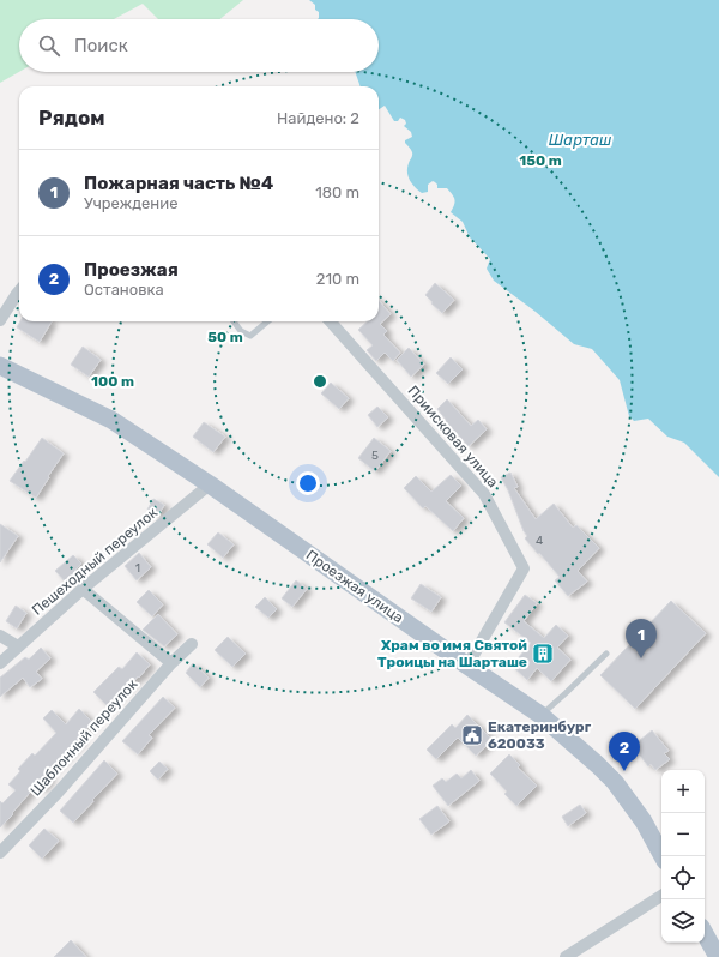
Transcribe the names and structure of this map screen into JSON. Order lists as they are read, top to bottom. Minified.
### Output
{"streets":{"main road":["Проезжая улица"],"street":["Приисковая улица","Пешеходный переулок","Шаблонный переулок"]},"crossings":[["Приисковая улица","Проезжая улица"],["Пешеходный переулок","Проезжая улица"]],"water":["Шарташ"],"places":{"building":["Храм во имя Святой Троицы на Шарташе"],"public building":["Екатеринбург 620033"]},"house_numbers":["5","4","1"],"page":{"search":"Поиск","heading":["Рядом","Найдено: 2"],"list":[{"mark":"1","name":"Пожарная часть №4","note":"Учреждение","value":"180 m"},{"mark":"2","name":"Проезжая","note":"Остановка","value":"210 m"}],"pins":["1","2"],"map_buttons":["+","−"]},"rings":["150 m","50 m","100 m"]}
